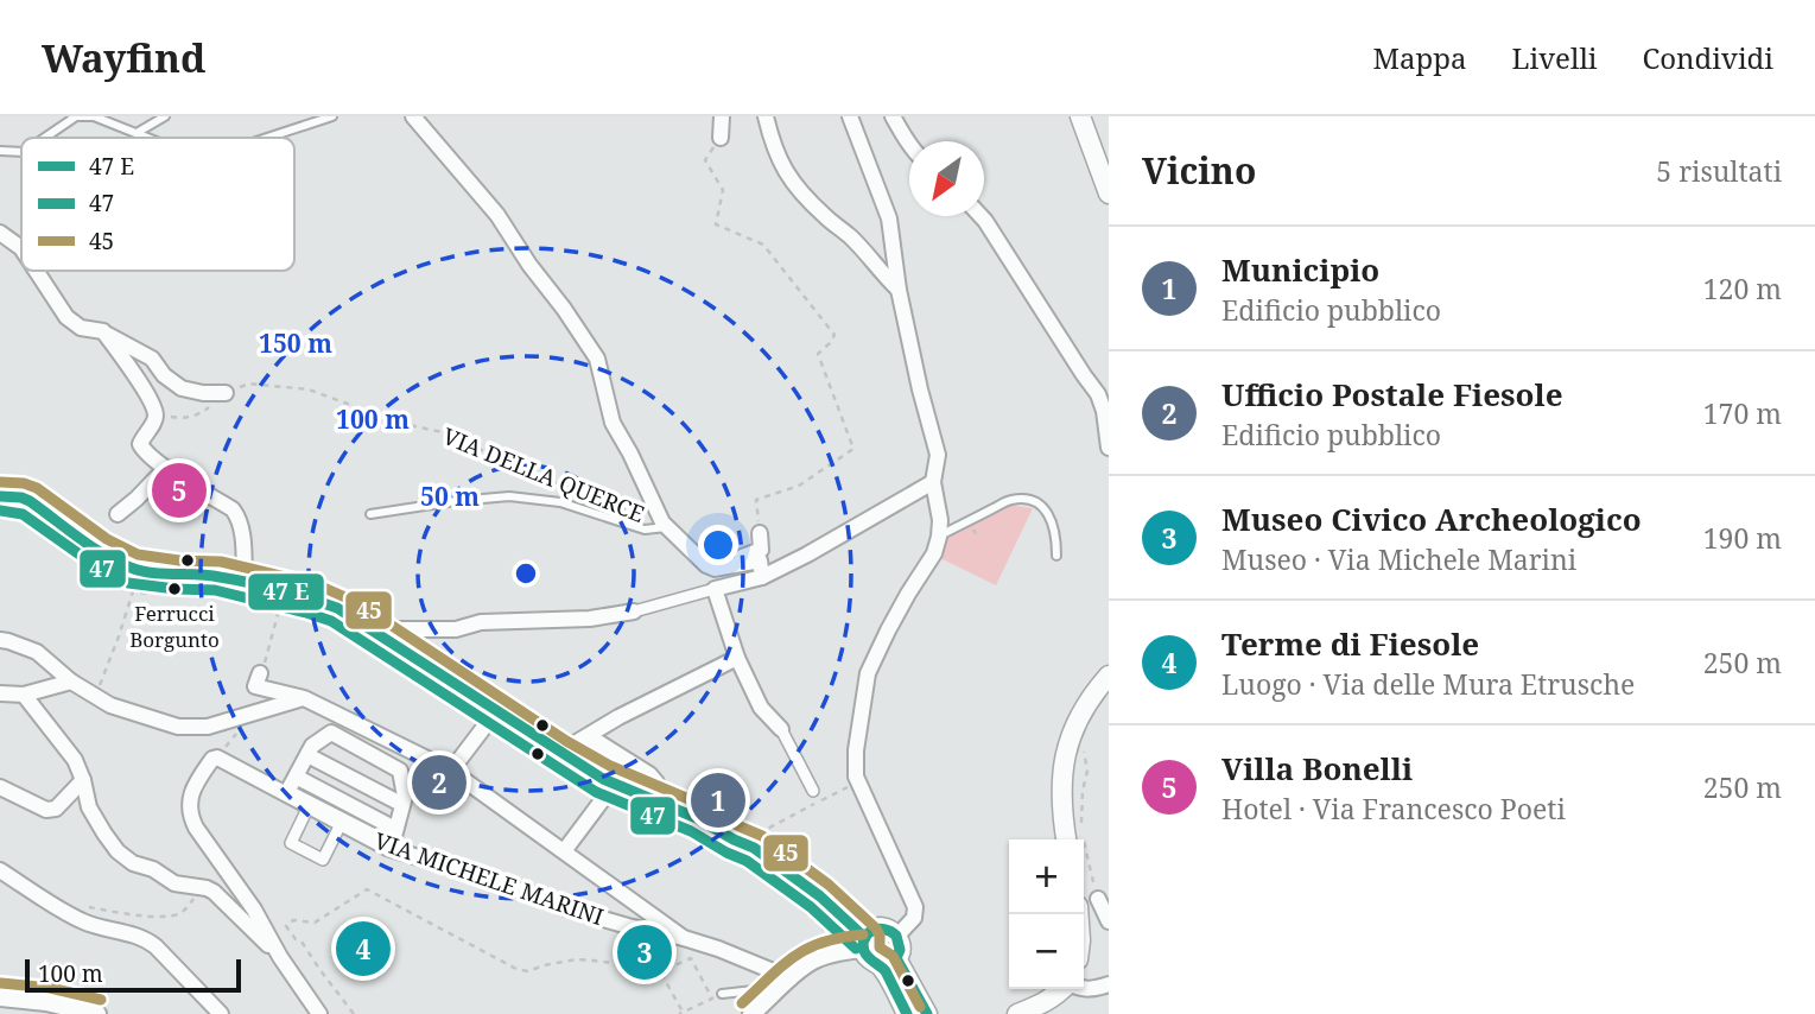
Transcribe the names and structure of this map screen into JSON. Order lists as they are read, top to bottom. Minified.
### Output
{"streets":{"street":["VIA MICHELE MARINI"],"path":["VIA DELLA QUERCE"]},"places":["Ferrucci Borgunto"],"lines":["transit line 45","transit line 47"],"legend":["47 E","47","45"],"scale_bar":"100 m","north":"bottom left","page":{"header":"Wayfind","nav":["Mappa","Livelli","Condividi"],"heading":["Vicino","5 risultati"],"list":[{"mark":"1","name":"Municipio","note":"Edificio pubblico","value":"120 m"},{"mark":"2","name":"Ufficio Postale Fiesole","note":"Edificio pubblico","value":"170 m"},{"mark":"3","name":"Museo Civico Archeologico","note":"Museo · Via Michele Marini","value":"190 m"},{"mark":"4","name":"Terme di Fiesole","note":"Luogo · Via delle Mura Etrusche","value":"250 m"},{"mark":"5","name":"Villa Bonelli","note":"Hotel · Via Francesco Poeti","value":"250 m"}],"pins":["5","2","1","4","3"],"map_buttons":["+","−"],"scale":"100 m"},"rings":["150 m","100 m","50 m"]}
